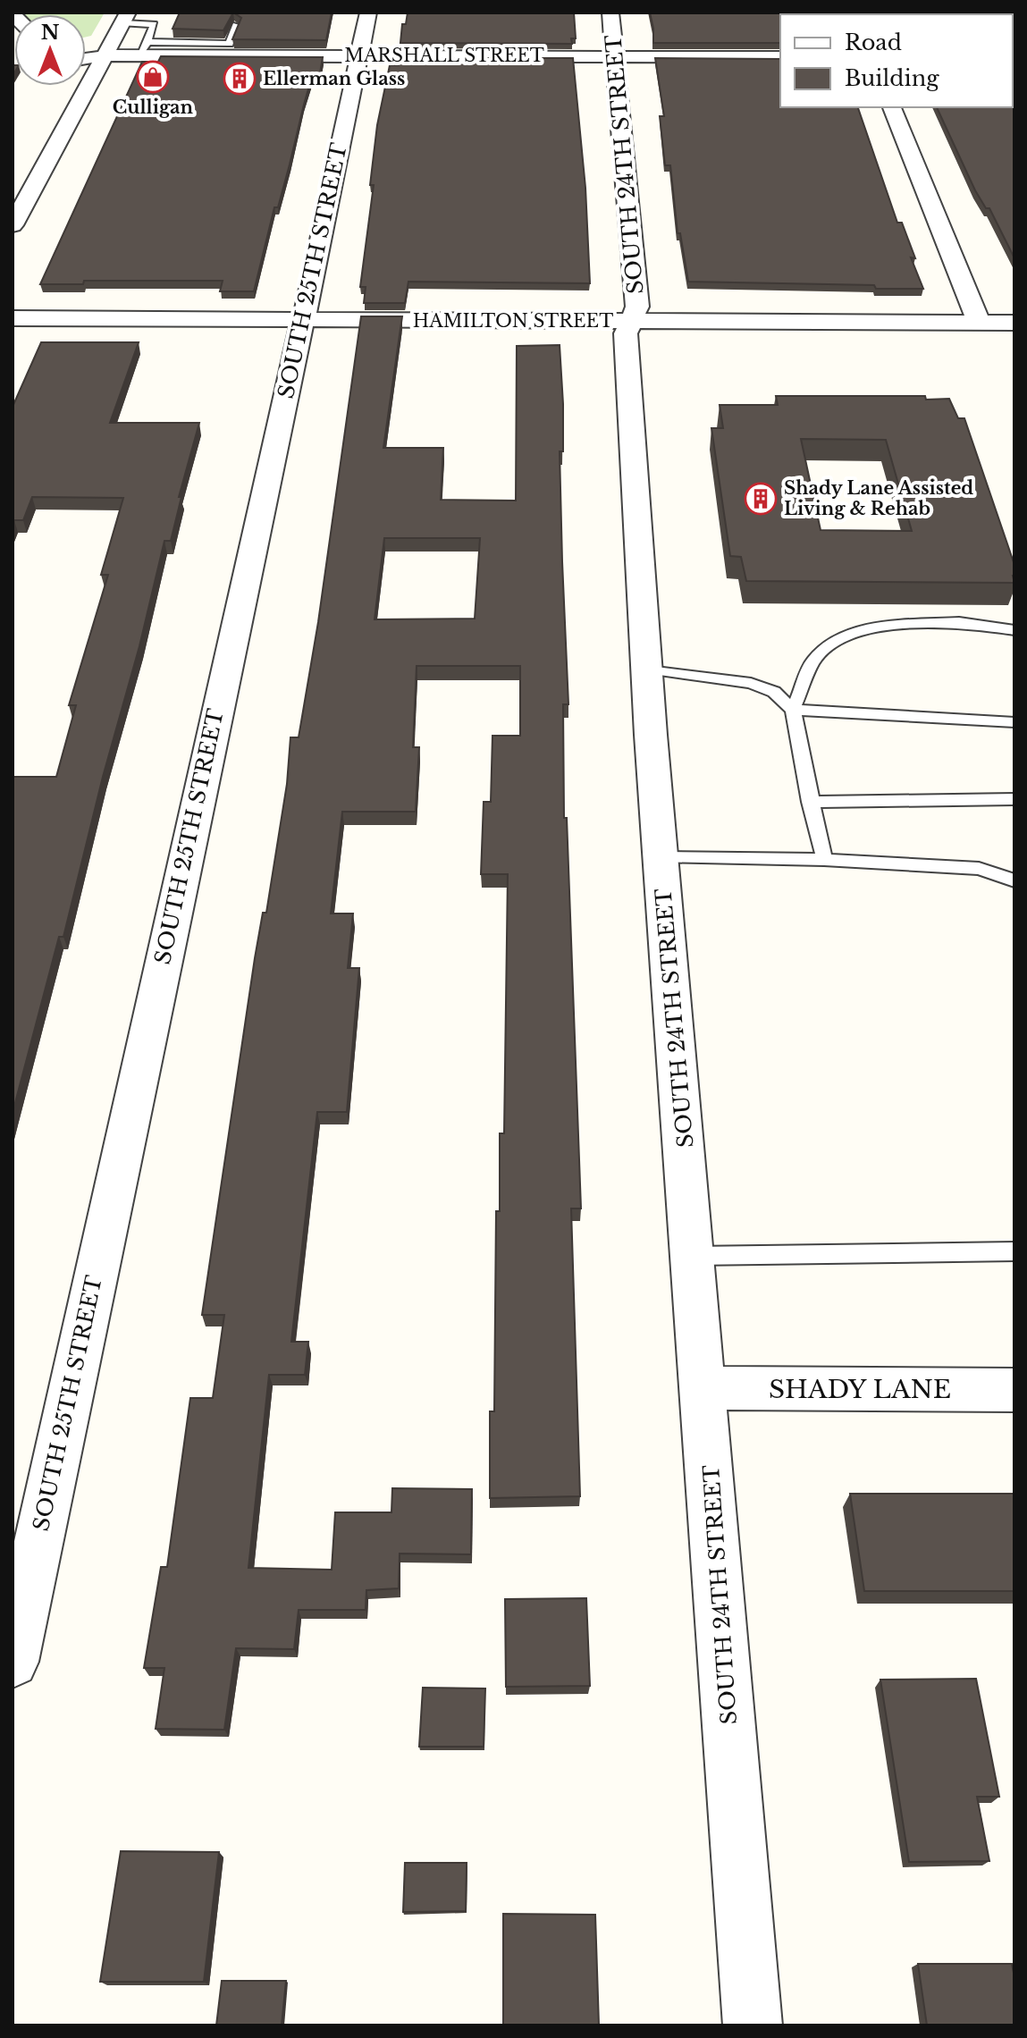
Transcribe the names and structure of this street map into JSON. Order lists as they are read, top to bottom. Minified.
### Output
{"streets":{"street":["MARSHALL STREET","SOUTH 24TH STREET","SOUTH 25TH STREET","HAMILTON STREET","SHADY LANE"]},"crossings":[["MARSHALL STREET","SOUTH 24TH STREET"],["MARSHALL STREET","SOUTH 25TH STREET"],["SOUTH 24TH STREET","HAMILTON STREET"],["SOUTH 24TH STREET","SHADY LANE"],["SOUTH 25TH STREET","HAMILTON STREET"]],"places":{"shop":["Culligan"],"building":["Ellerman Glass","Shady Lane Assisted Living & Rehab"]},"legend":["Road","Building"],"north":"top"}
